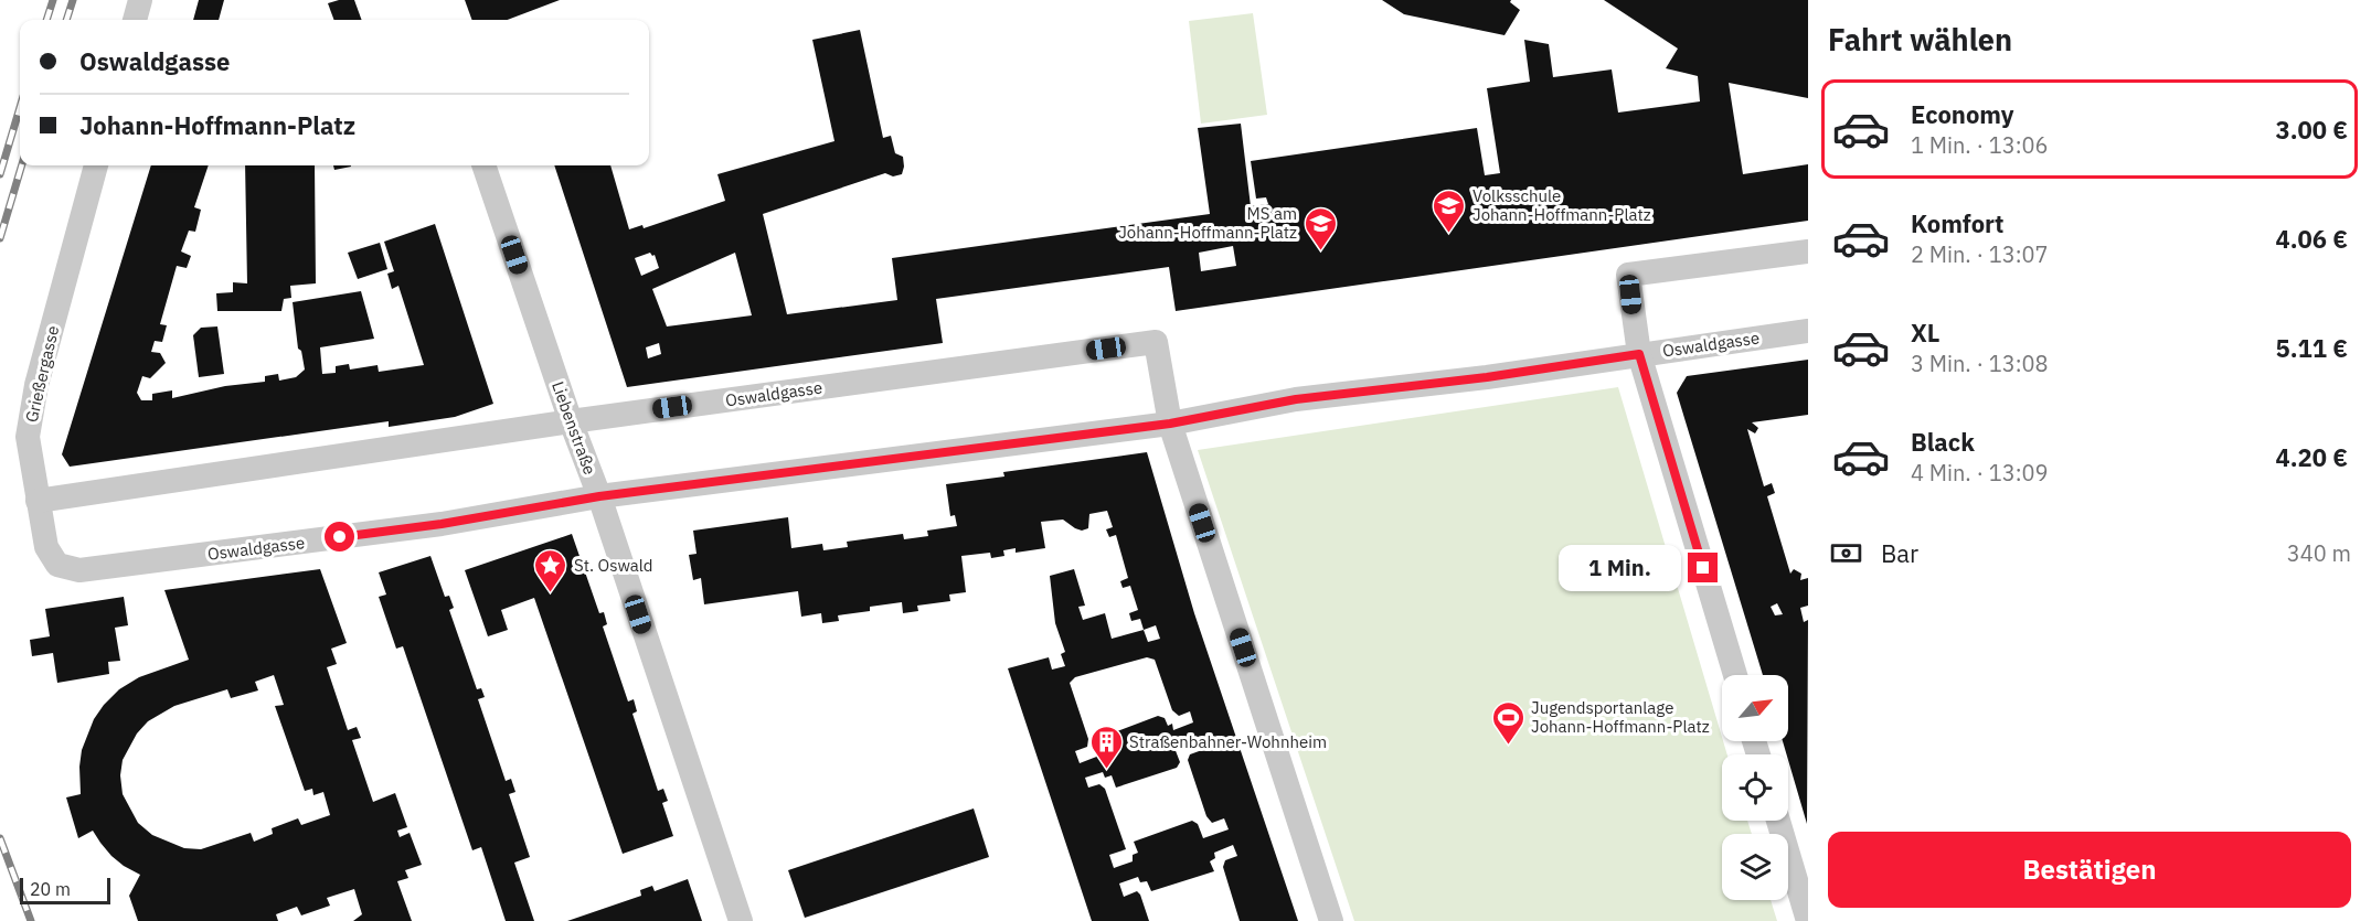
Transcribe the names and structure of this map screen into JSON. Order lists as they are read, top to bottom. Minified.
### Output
{"streets":{"street":["Oswaldgasse","Grießergasse","Liebenstraße"]},"crossings":[["Oswaldgasse","Grießergasse"],["Oswaldgasse","Liebenstraße"]],"places":{"school or university":["Volksschule Johann-Hoffmann-Platz","MS am Johann-Hoffmann-Platz"],"place":["St. Oswald"],"sports":["Jugendsportanlage Johann-Hoffmann-Platz"],"building":["Straßenbahner-Wohnheim"]},"scale_bar":"20 m","north":"top right","page":{"heading":"Fahrt wählen","banner":["Oswaldgasse","Johann-Hoffmann-Platz"],"list":[{"name":"Economy","note":"1 Min. · 13:06","value":"3.00 €"},{"name":"Komfort","note":"2 Min. · 13:07","value":"4.06 €"},{"name":"XL","note":"3 Min. · 13:08","value":"5.11 €"},{"name":"Black","note":"4 Min. · 13:09","value":"4.20 €"}],"pay":["Bar","340 m"],"bubble":"1 Min.","buttons":"Bestätigen","scale":"20 m"}}
